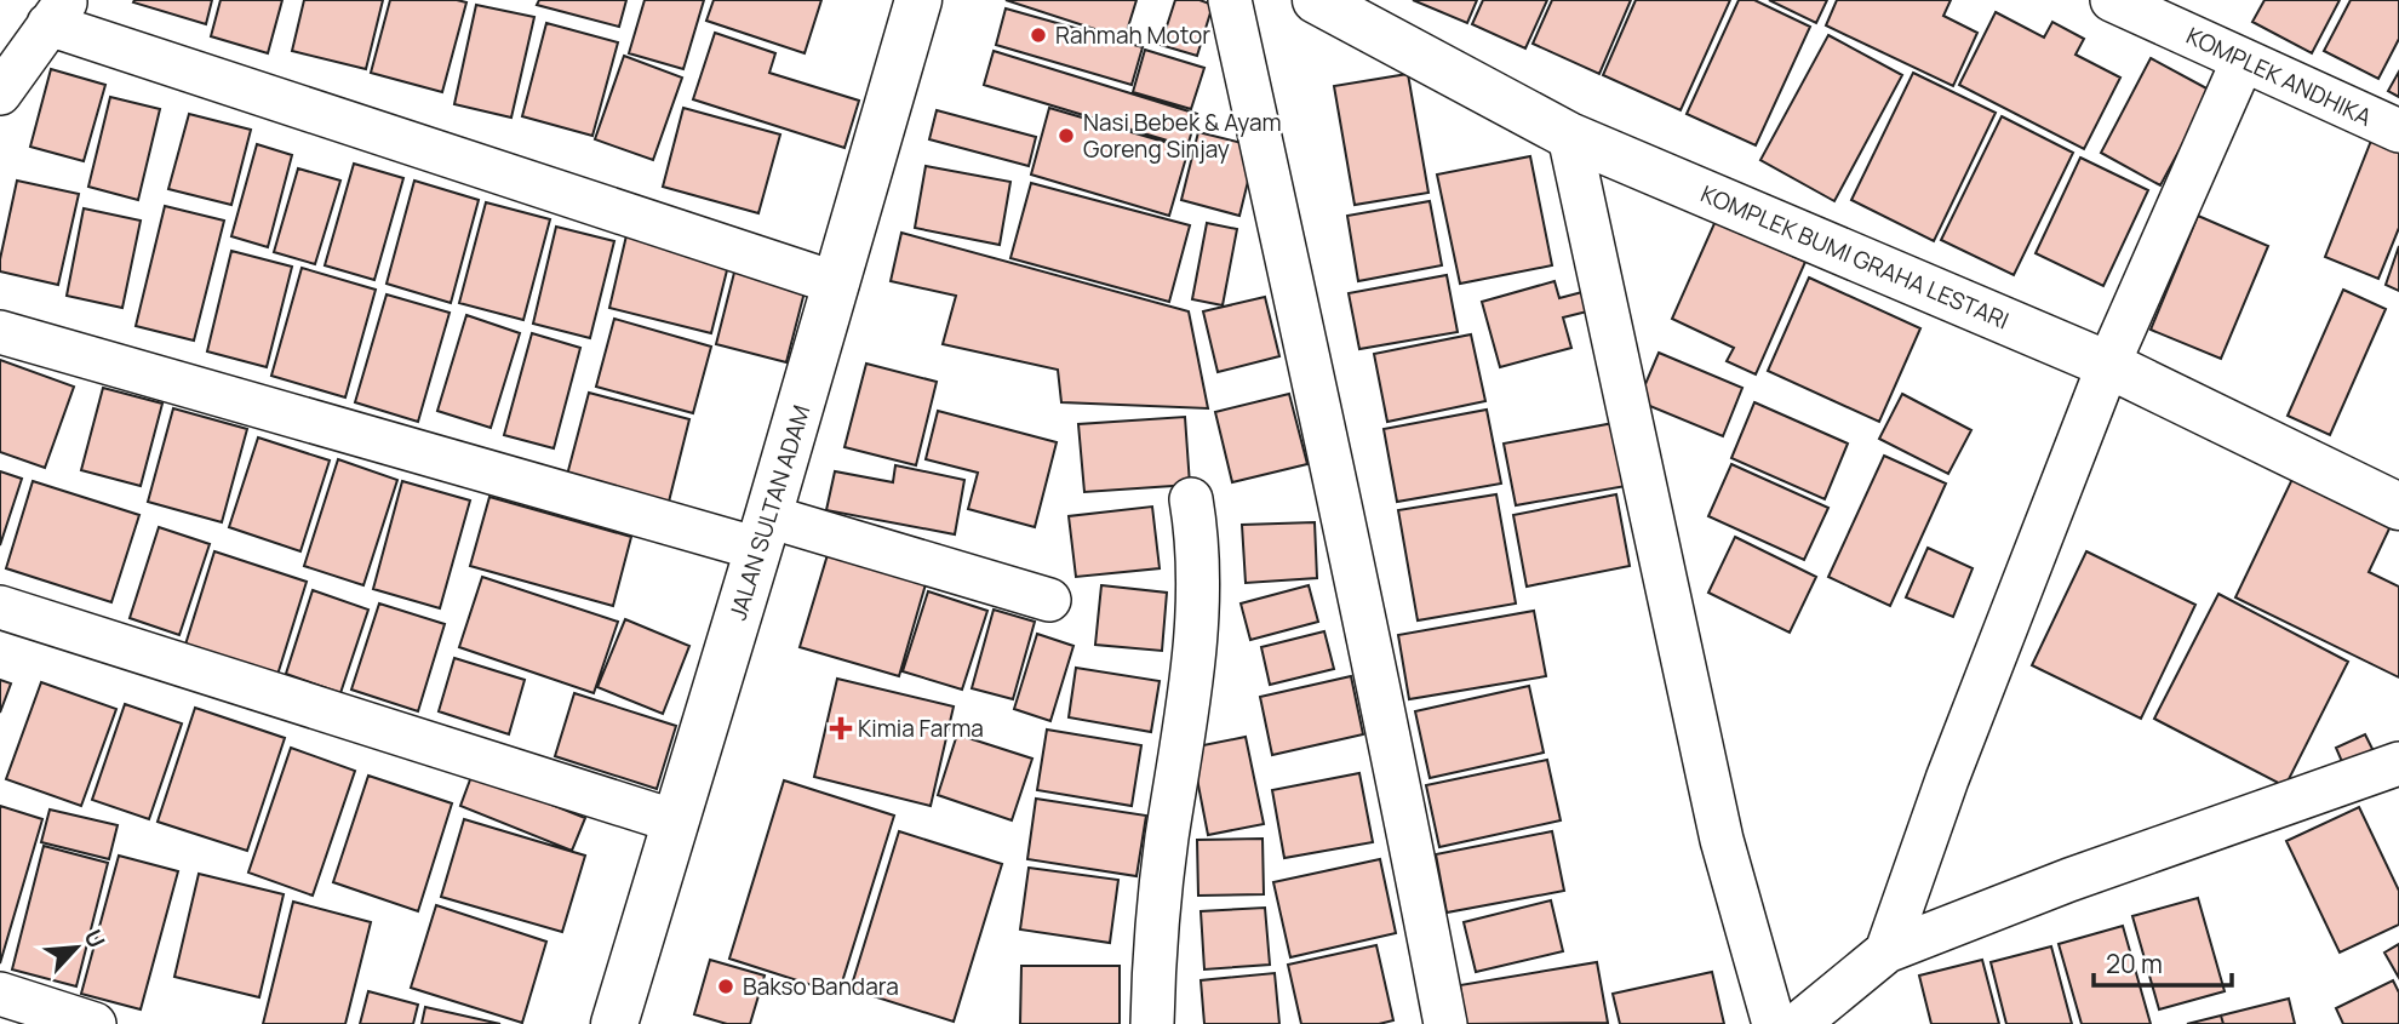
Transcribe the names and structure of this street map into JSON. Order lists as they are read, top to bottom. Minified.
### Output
{"streets":{"street":["KOMPLEK ANDHIKA","KOMPLEK BUMI GRAHA LESTARI","JALAN SULTAN ADAM"]},"places":{"other":["Rahmah Motor","Nasi Bebek & Ayam Goreng Sinjay","Bakso Bandara"],"health":["Kimia Farma"]},"scale_bar":"20 m","north":"top right"}
